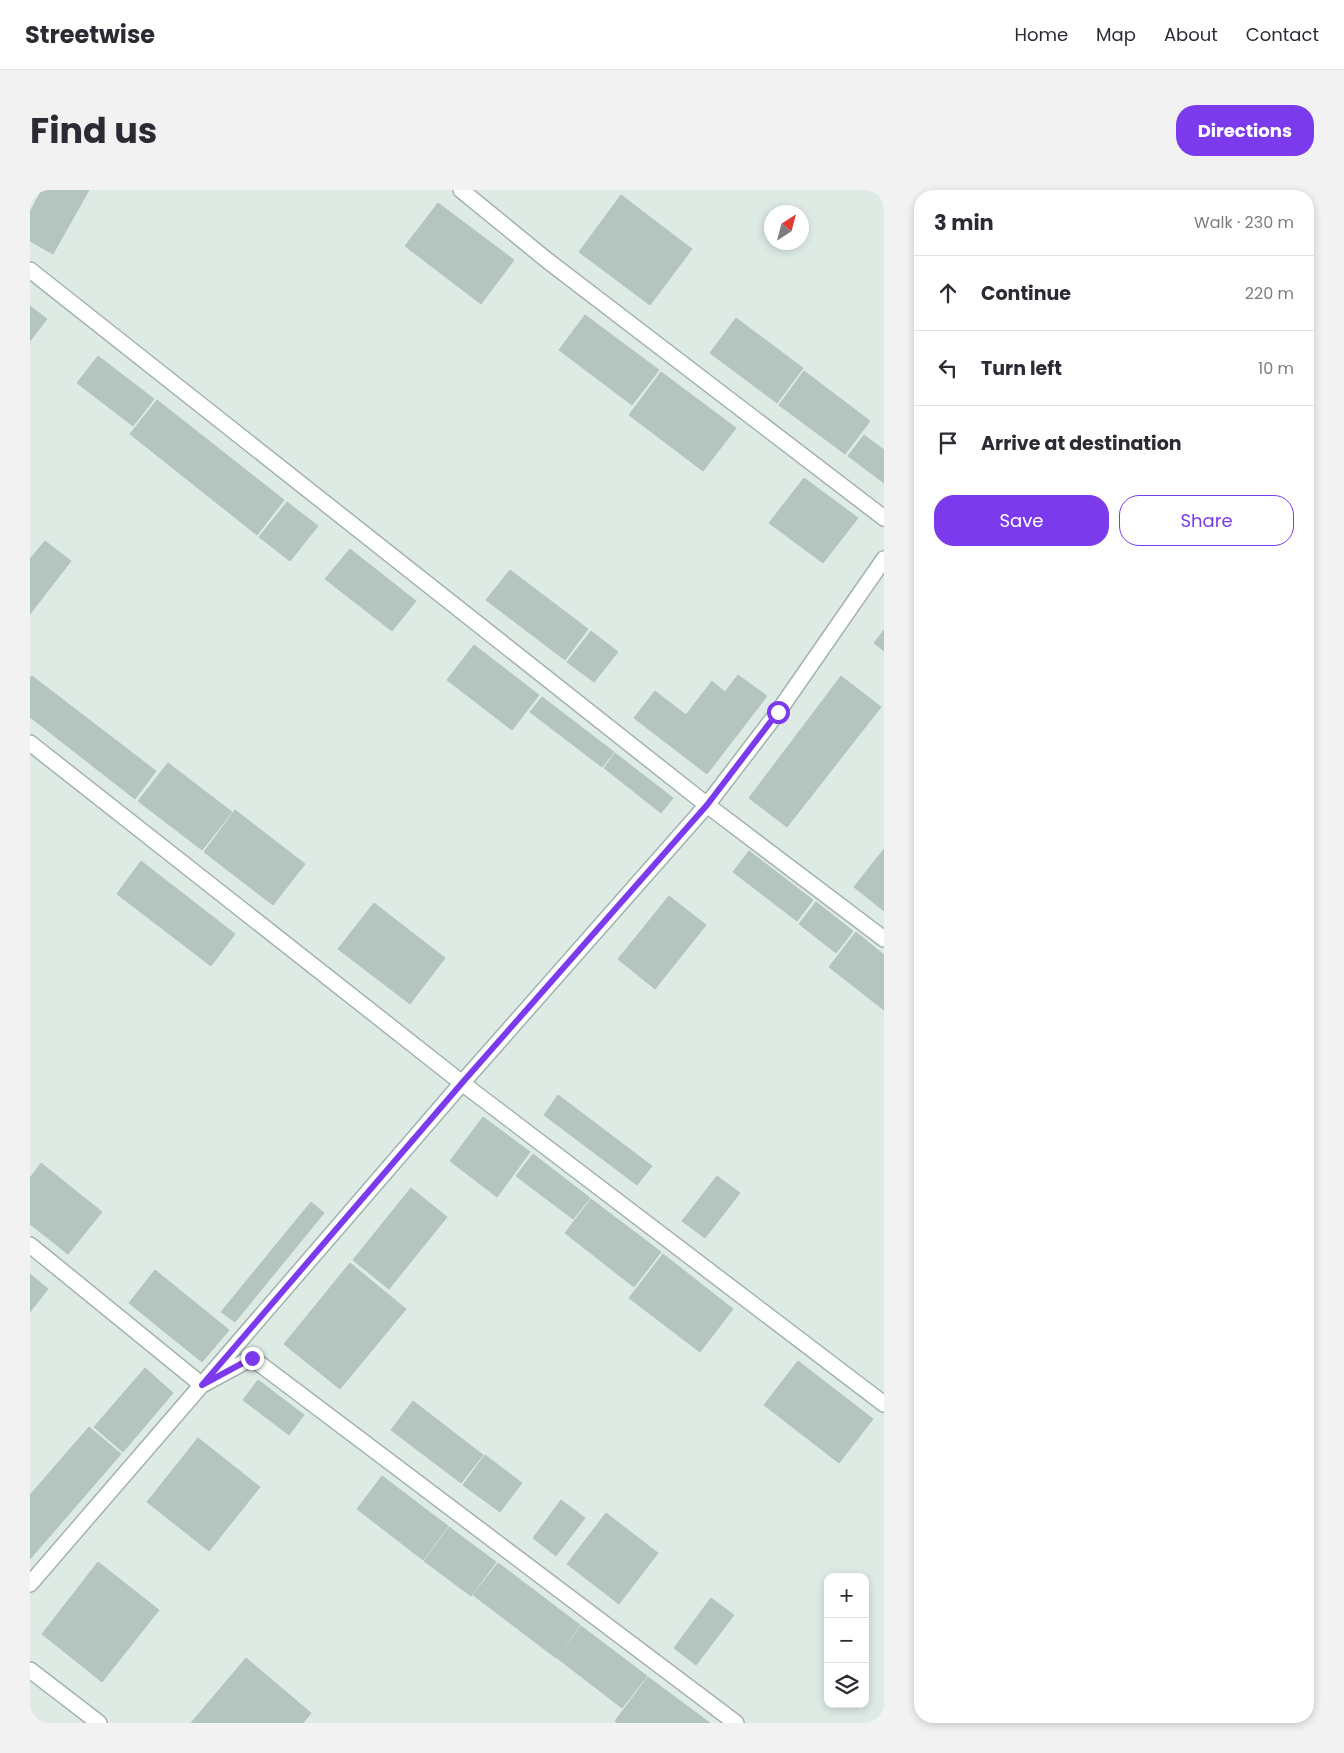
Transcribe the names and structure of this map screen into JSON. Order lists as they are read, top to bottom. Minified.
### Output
{"north":"top right","page":{"header":"Streetwise","nav":["Home","Map","About","Contact"],"title":"Find us","buttons":["Directions",["Save","Share"]],"heading":["3 min","Walk · 230 m"],"list":[["Continue","220 m"],["Turn left","10 m"],"Arrive at destination"],"map_buttons":["+","−"]}}
